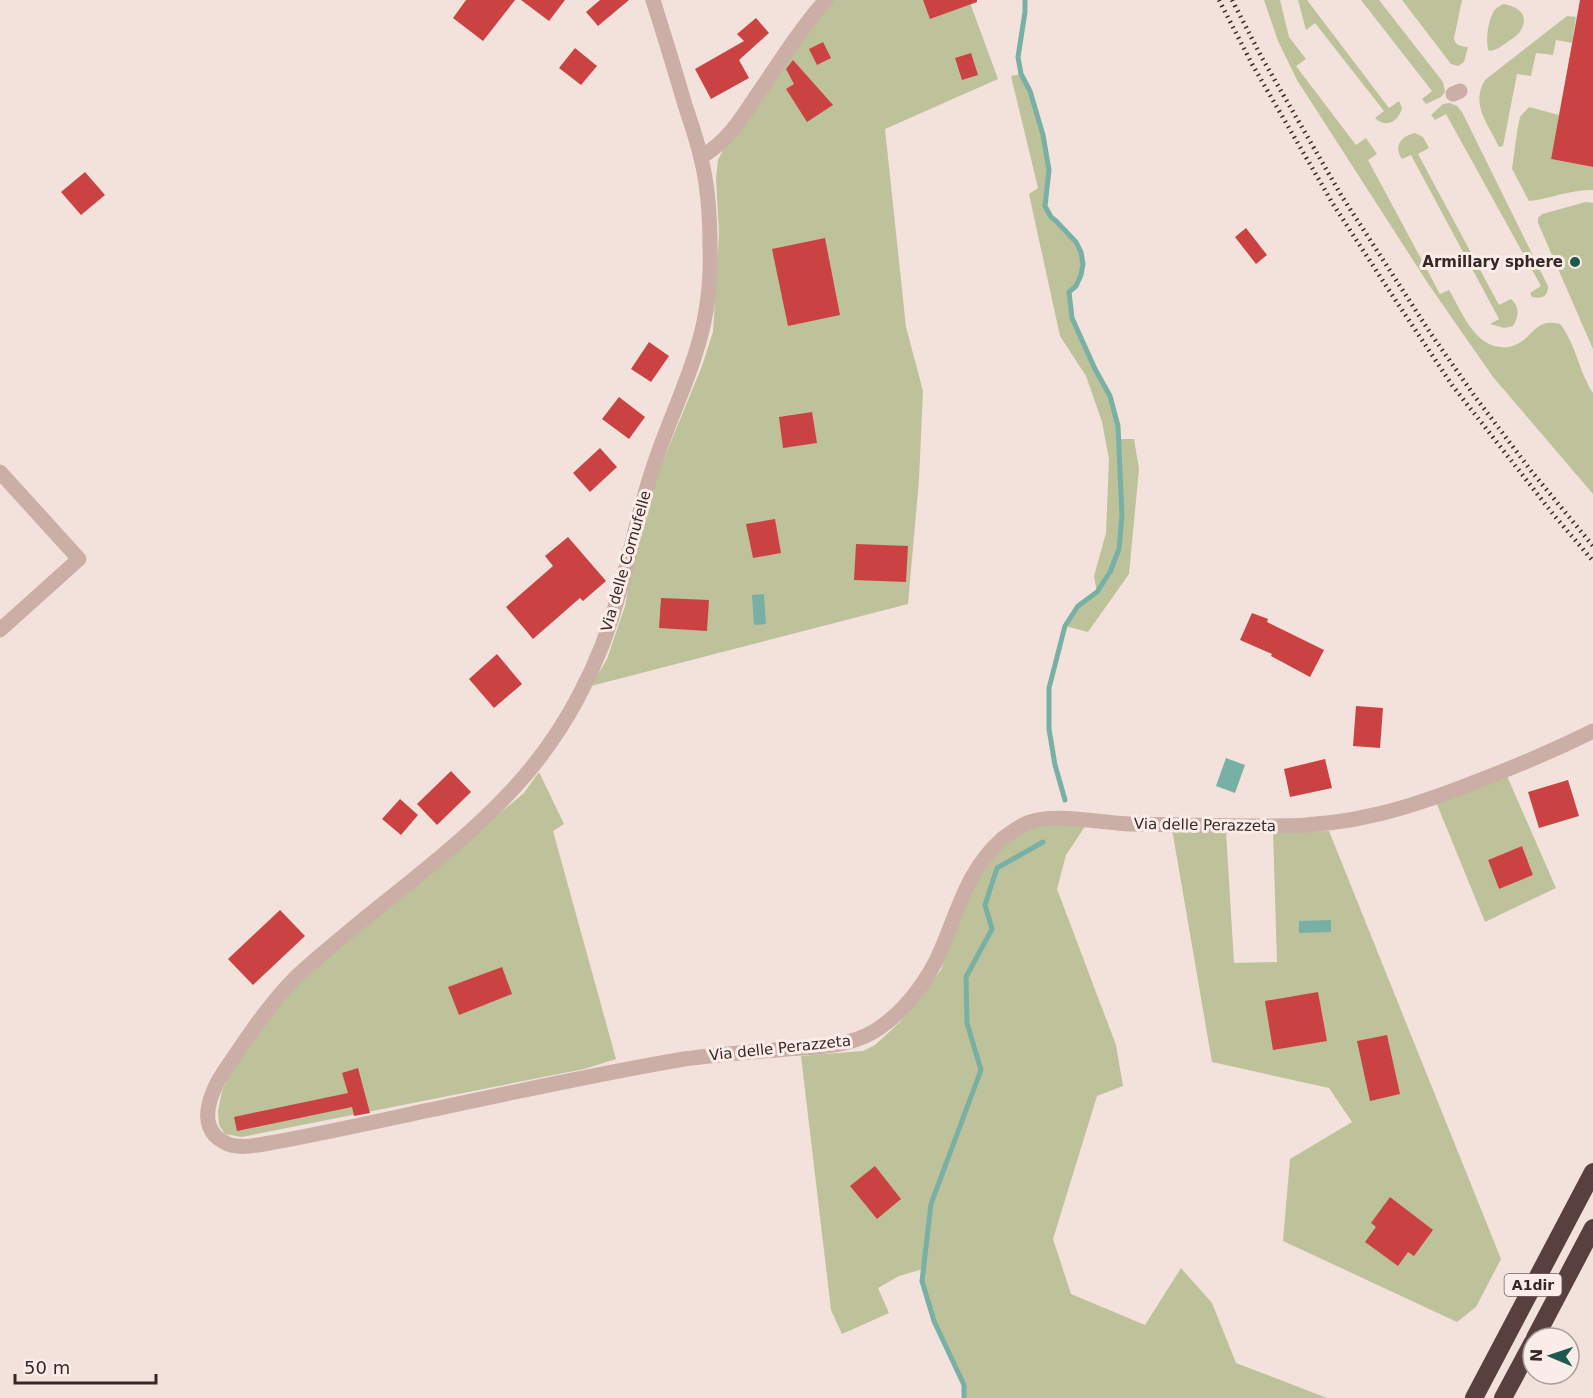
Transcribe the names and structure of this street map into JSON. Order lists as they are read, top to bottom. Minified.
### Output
{"streets":{"highway":["A1dir"],"street":["Via delle Cornufelle","Via delle Perazzeta"]},"crossings":[["Via delle Cornufelle","Via delle Perazzeta"]],"places":["Armillary sphere"],"scale_bar":"50 m","north":"left"}
